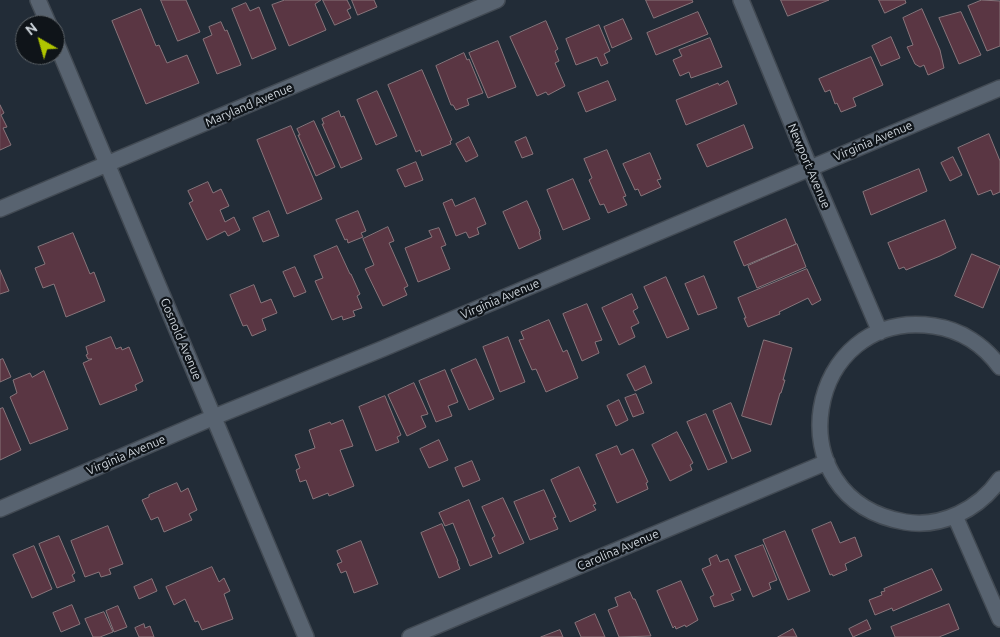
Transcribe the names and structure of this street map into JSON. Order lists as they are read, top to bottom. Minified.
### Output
{"streets":{"street":["Maryland Avenue","Virginia Avenue","Newport Avenue","Gosnold Avenue","Carolina Avenue"]},"crossings":[["Maryland Avenue","Gosnold Avenue"],["Virginia Avenue","Newport Avenue"],["Virginia Avenue","Gosnold Avenue"]],"north":"top left"}
